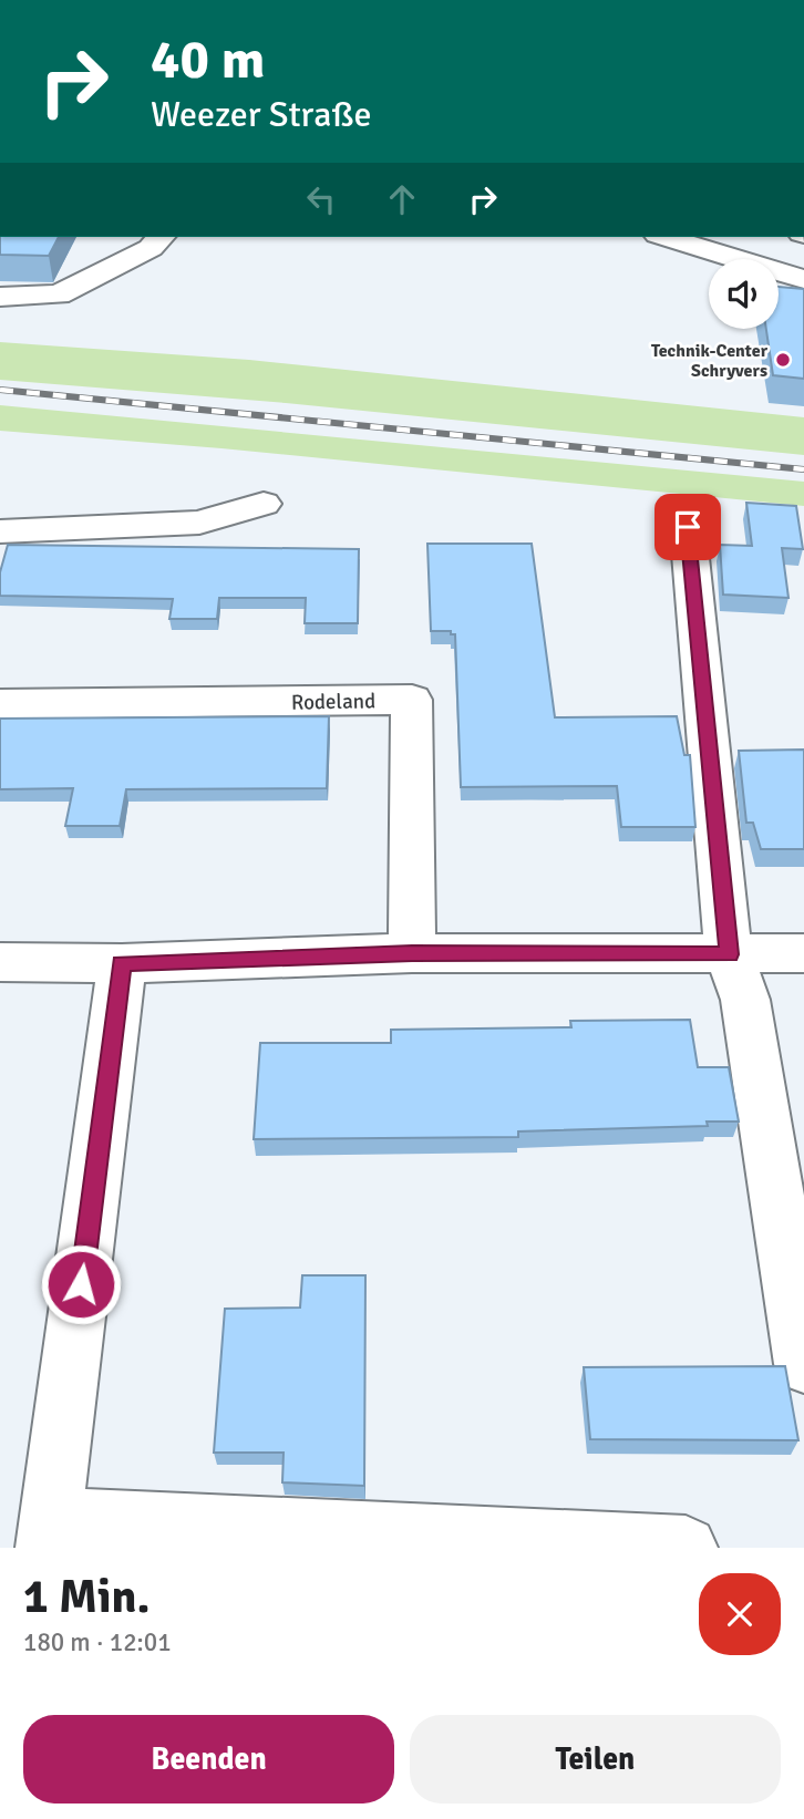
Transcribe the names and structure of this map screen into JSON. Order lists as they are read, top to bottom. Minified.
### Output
{"streets":{"street":["Rodeland"]},"places":["Technik-Center Schryvers"],"page":{"turn":["40 m","Weezer Straße"],"heading":["1 Min.","180 m · 12:01"],"buttons":["Beenden","Teilen"]}}
